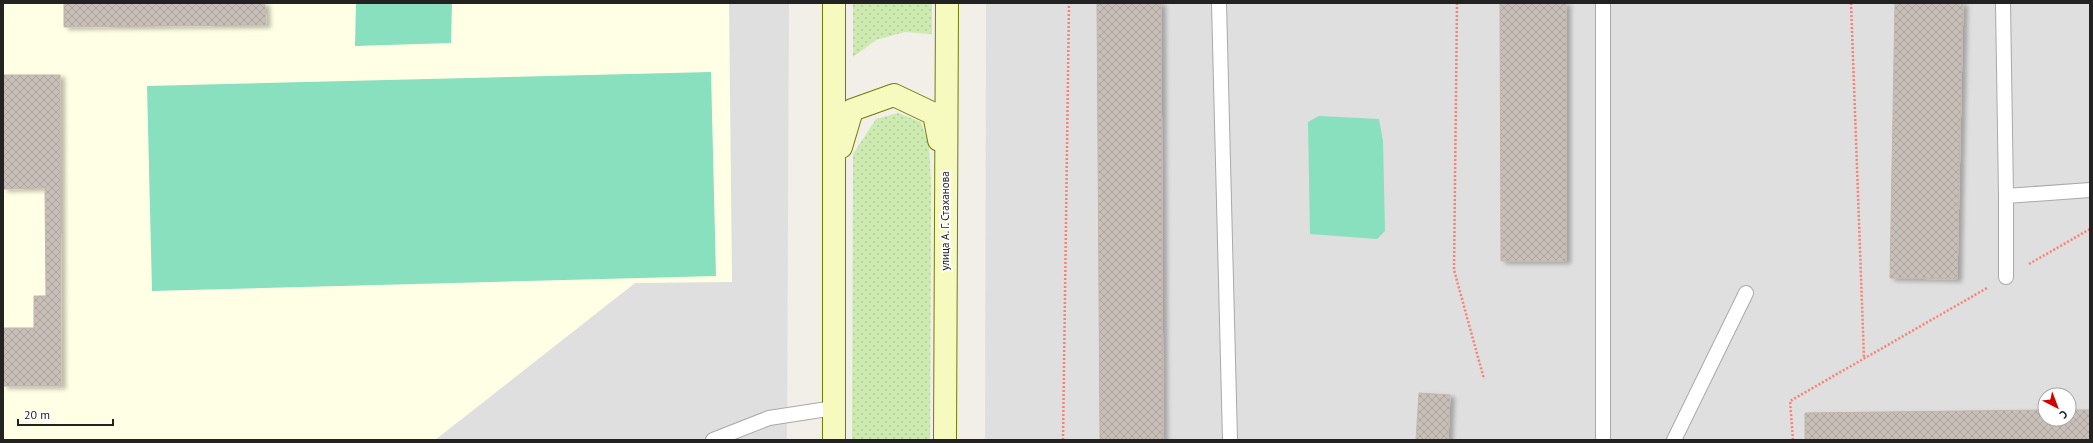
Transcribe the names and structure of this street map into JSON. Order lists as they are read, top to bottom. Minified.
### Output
{"streets":{"main road":["улица А. Г. Стаханова"]},"scale_bar":"20 m","north":"bottom right"}
